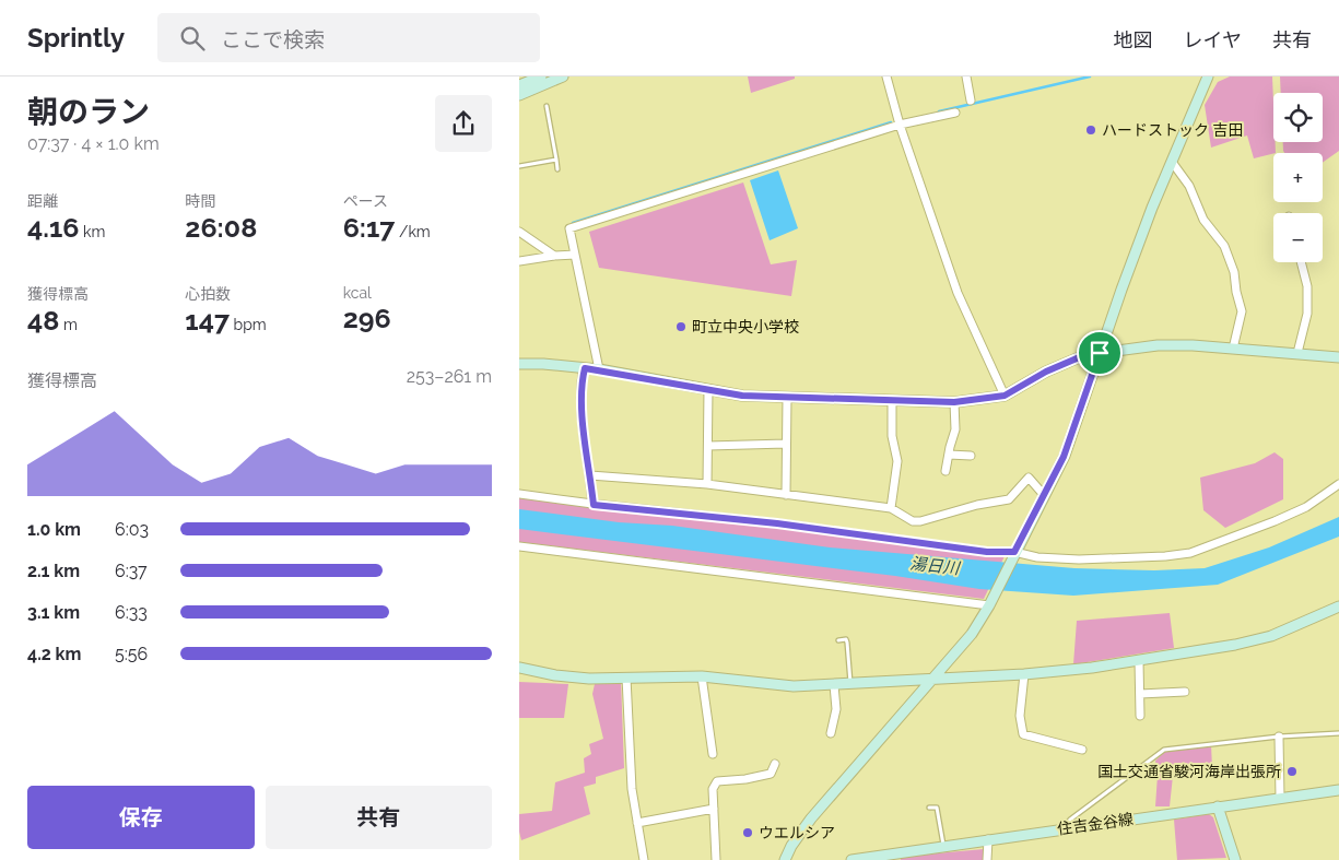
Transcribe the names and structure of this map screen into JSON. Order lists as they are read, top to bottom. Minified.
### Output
{"streets":{"street":["住吉金谷線"]},"water":["湯日川"],"places":["ハードストック 吉田","町立中央小学校","国土交通省駿河海岸出張所","ウエルシア"],"page":{"header":"Sprintly","search":"ここで検索","nav":["地図","レイヤ","共有"],"heading":["朝のラン","07:37 · 4 × 1.0 km"],"map_buttons":["+","−"],"stats":[["距離","4.16 km"],["時間","26:08"],["ペース","6:17 /km"],["獲得標高","48 m"],["心拍数","147 bpm"],["kcal","296"]],"chart":["獲得標高","253–261 m"],"list":[{"name":"1.0 km","note":"6:03"},{"name":"2.1 km","note":"6:37"},{"name":"3.1 km","note":"6:33"},{"name":"4.2 km","note":"5:56"}],"buttons":["保存","共有"]}}
